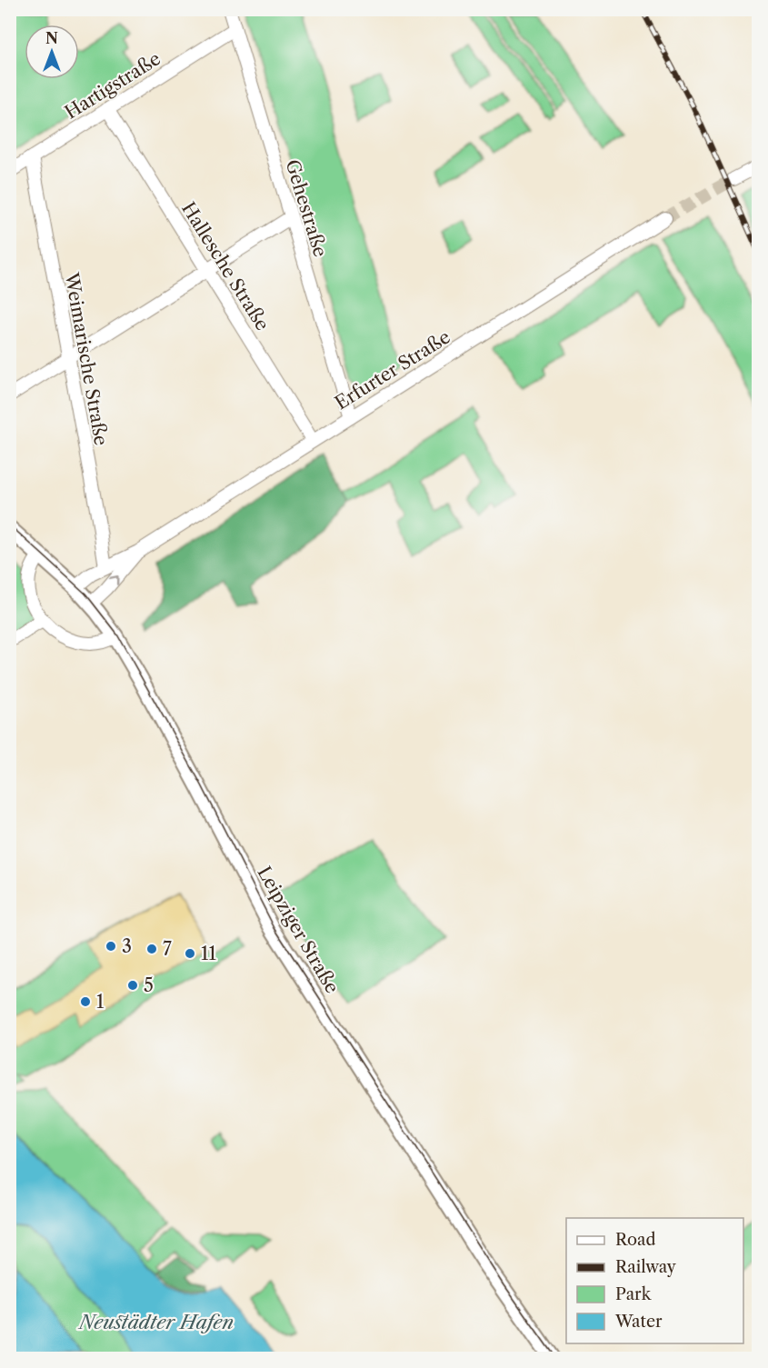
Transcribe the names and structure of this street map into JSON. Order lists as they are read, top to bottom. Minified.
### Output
{"streets":{"main road":["Leipziger Straße"],"street":["Hartigstraße","Gehestraße","Hallesche Straße","Weimarische Straße","Erfurter Straße"]},"crossings":[["Hartigstraße","Gehestraße"],["Hartigstraße","Hallesche Straße"],["Hartigstraße","Weimarische Straße"],["Gehestraße","Erfurter Straße"],["Hallesche Straße","Erfurter Straße"],["Weimarische Straße","Erfurter Straße"],["Erfurter Straße","Leipziger Straße"]],"water":["Neustädter Hafen"],"places":["3","7","11","5","1"],"legend":["Road","Railway","Park","Water"],"north":"top"}
